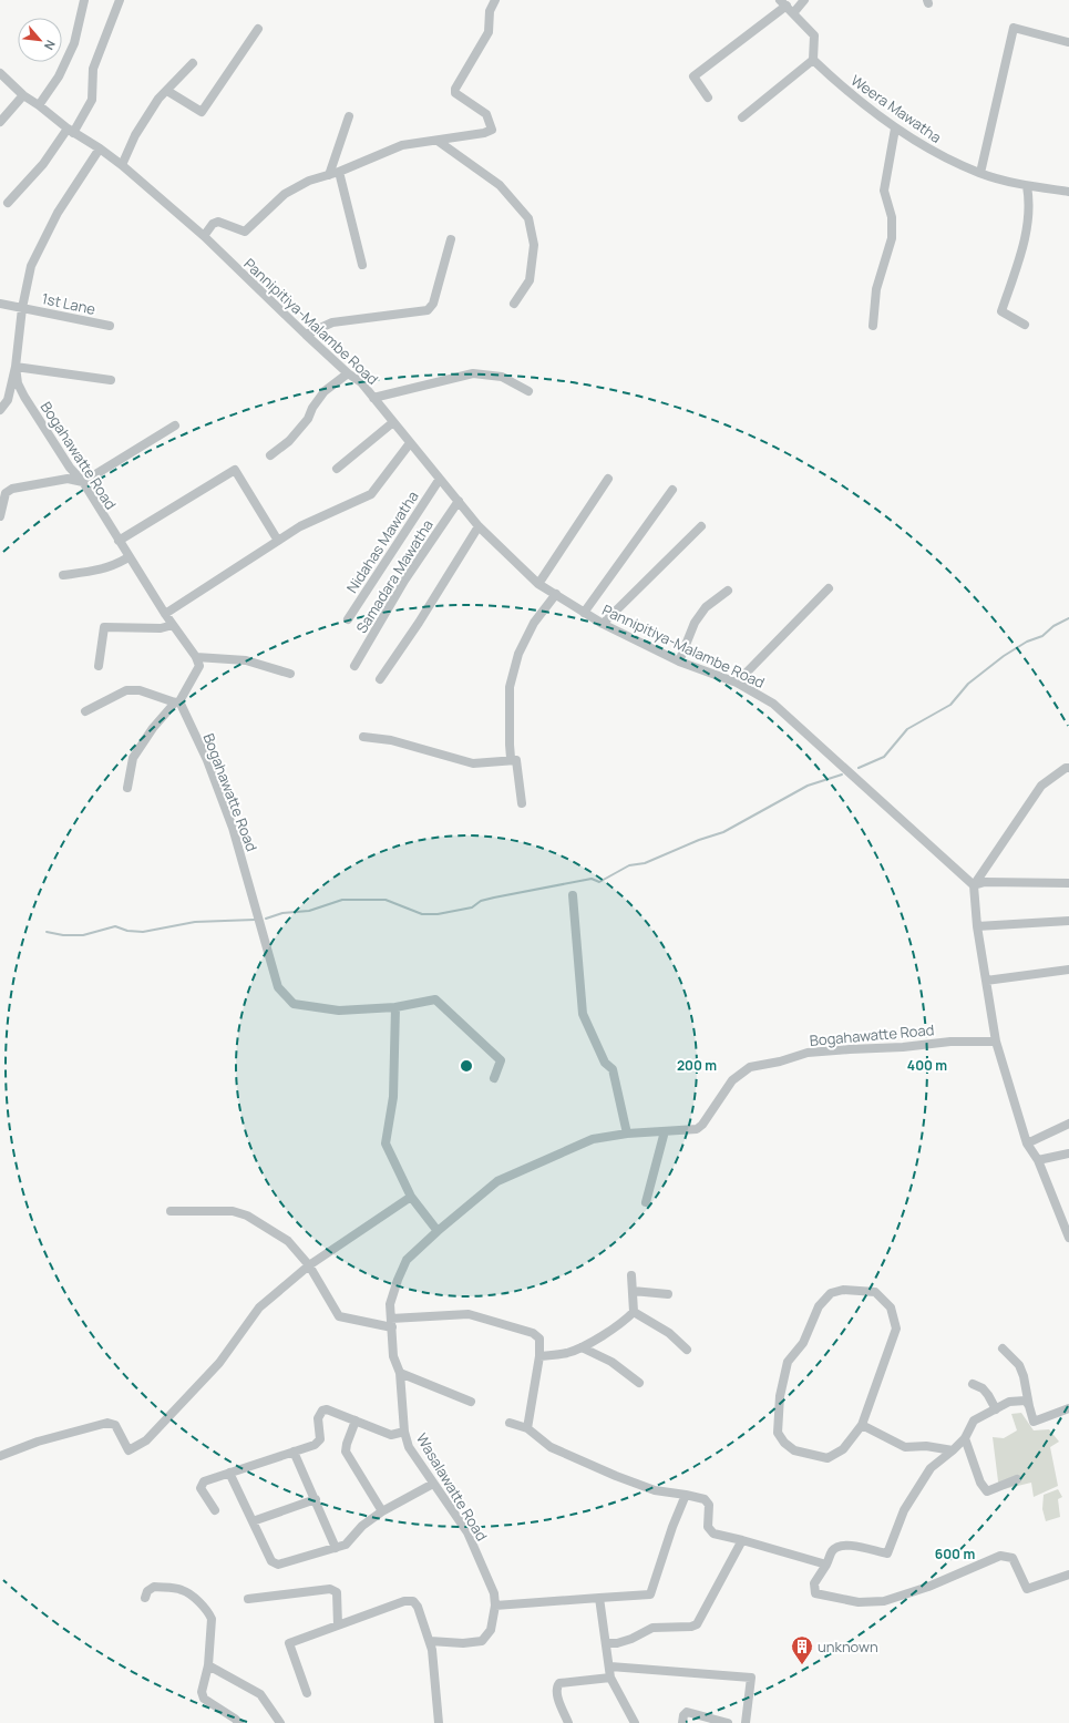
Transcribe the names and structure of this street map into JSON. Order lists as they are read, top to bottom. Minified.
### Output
{"streets":{"street":["Weera Mawatha","1st Lane","Pannipitiya-Malambe Road","Bogahawatte Road","Nidahas Mawatha","Samadara Mawatha","Wasalawatte Road"]},"crossings":[["1st Lane","Bogahawatte Road"],["Pannipitiya-Malambe Road","Bogahawatte Road"],["Pannipitiya-Malambe Road","Nidahas Mawatha"],["Pannipitiya-Malambe Road","Samadara Mawatha"],["Bogahawatte Road","Wasalawatte Road"]],"places":{"building":["unknown"]},"north":"bottom right","rings":["200 m","400 m","600 m"]}
